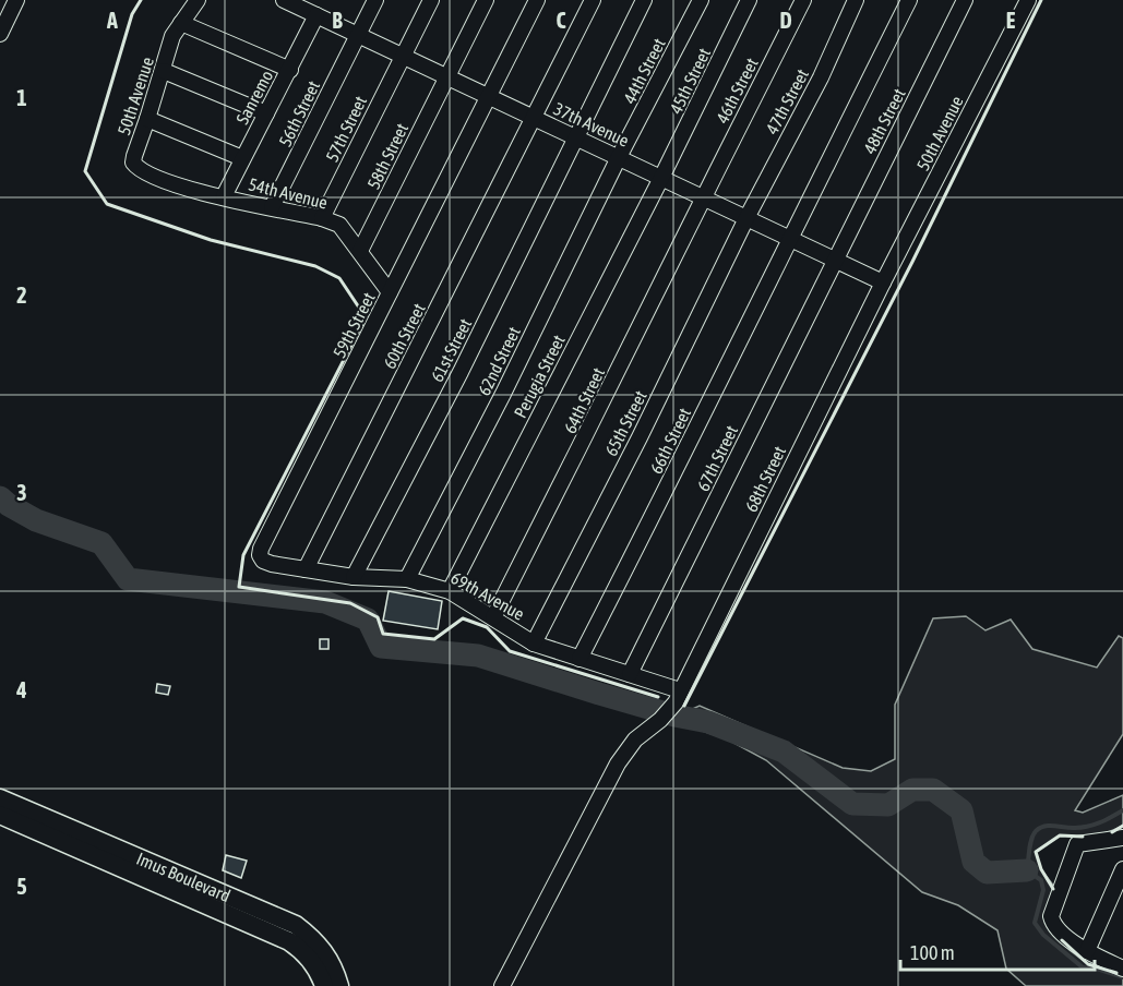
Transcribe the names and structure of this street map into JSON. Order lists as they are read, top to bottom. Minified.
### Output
{"streets":{"main road":["Imus Boulevard"],"street":["44th Street","45th Street","46th Street","50th Avenue","Sanremo","47th Street","56th Street","48th Street","37th Avenue","57th Street","58th Street","54th Avenue","59th Street","60th Street","61st Street","62nd Street","Perugia Street","64th Street","65th Street","66th Street","67th Street","68th Street","69th Avenue"]},"crossings":[["44th Street","37th Avenue"],["44th Street","62nd Street"],["45th Street","37th Avenue"],["45th Street","Perugia Street"],["46th Street","37th Avenue"],["46th Street","64th Street"],["50th Avenue","Sanremo"],["50th Avenue","37th Avenue"],["50th Avenue","54th Avenue"],["50th Avenue","68th Street"],["Sanremo","37th Avenue"],["Sanremo","54th Avenue"],["47th Street","37th Avenue"],["47th Street","65th Street"],["56th Street","37th Avenue"],["56th Street","54th Avenue"],["48th Street","37th Avenue"],["48th Street","66th Street"],["48th Street","67th Street"],["37th Avenue","57th Street"],["37th Avenue","58th Street"],["37th Avenue","59th Street"],["37th Avenue","60th Street"],["37th Avenue","61st Street"],["37th Avenue","62nd Street"],["37th Avenue","Perugia Street"],["37th Avenue","64th Street"],["37th Avenue","65th Street"],["37th Avenue","66th Street"],["37th Avenue","67th Street"],["37th Avenue","68th Street"],["57th Street","54th Avenue"],["58th Street","54th Avenue"],["54th Avenue","59th Street"],["59th Street","69th Avenue"],["60th Street","69th Avenue"],["61st Street","69th Avenue"],["62nd Street","69th Avenue"],["Perugia Street","69th Avenue"],["64th Street","69th Avenue"],["65th Street","69th Avenue"],["66th Street","69th Avenue"],["67th Street","69th Avenue"],["68th Street","69th Avenue"]],"scale_bar":"100 m","grid":{"columns":["A","B","C","D","E"],"rows":["1","2","3","4","5"]}}
